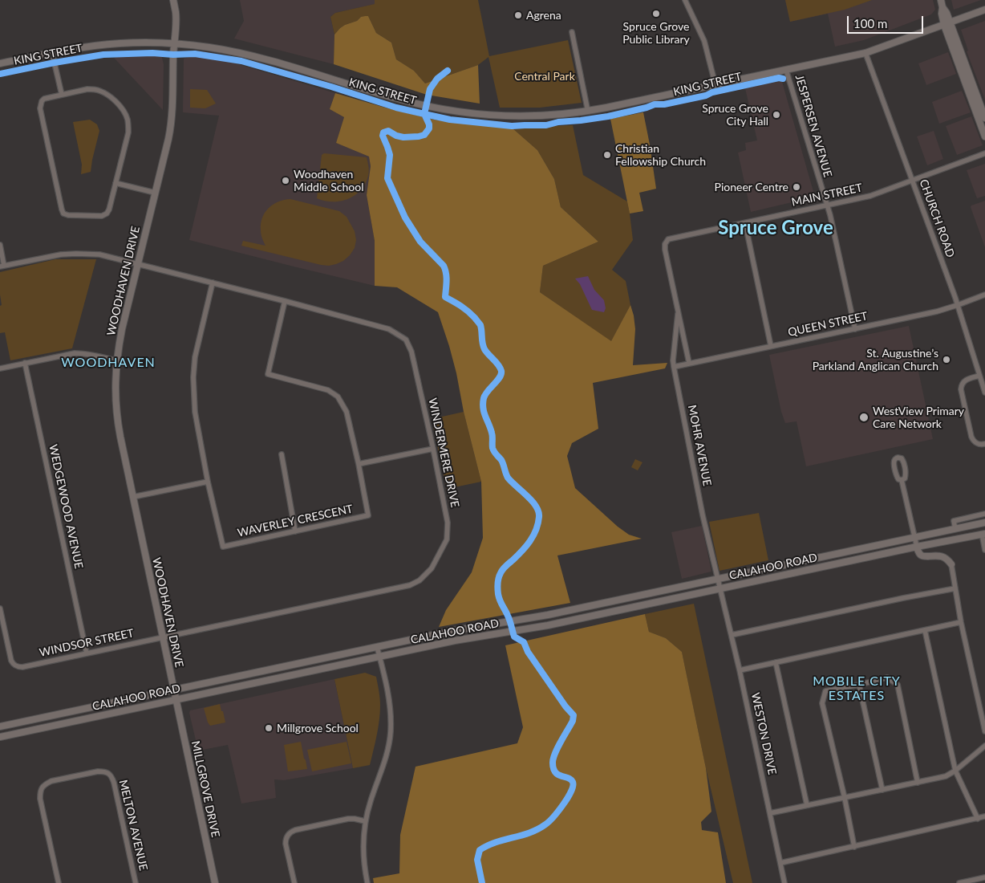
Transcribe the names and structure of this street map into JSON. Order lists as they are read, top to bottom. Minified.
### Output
{"streets":{"street":["KING STREET","JESPERSEN AVENUE","MAIN STREET","CHURCH ROAD","WOODHAVEN DRIVE","QUEEN STREET","MOHR AVENUE","WINDERMERE DRIVE","WEDGEWOOD AVENUE","WAVERLEY CRESCENT","CALAHOO ROAD","WINDSOR STREET","WESTON DRIVE","MILLGROVE DRIVE","MELTON AVENUE"]},"crossings":[["KING STREET","JESPERSEN AVENUE"],["KING STREET","CHURCH ROAD"],["KING STREET","WOODHAVEN DRIVE"],["JESPERSEN AVENUE","MAIN STREET"],["JESPERSEN AVENUE","QUEEN STREET"],["MAIN STREET","CHURCH ROAD"],["MAIN STREET","MOHR AVENUE"],["CHURCH ROAD","QUEEN STREET"],["WOODHAVEN DRIVE","WINDERMERE DRIVE"],["WOODHAVEN DRIVE","CALAHOO ROAD"],["WOODHAVEN DRIVE","WINDSOR STREET"],["WOODHAVEN DRIVE","MILLGROVE DRIVE"],["QUEEN STREET","MOHR AVENUE"],["MOHR AVENUE","CALAHOO ROAD"],["MOHR AVENUE","WESTON DRIVE"],["WINDERMERE DRIVE","WAVERLEY CRESCENT"],["WINDERMERE DRIVE","WINDSOR STREET"],["WEDGEWOOD AVENUE","WINDSOR STREET"],["CALAHOO ROAD","WESTON DRIVE"],["CALAHOO ROAD","MILLGROVE DRIVE"]],"districts":["Spruce Grove","WOODHAVEN","MOBILE CITY ESTATES"],"parks":["Central Park"],"places":["Spruce Grove Public Library","Agrena","Spruce Grove City Hall","Christian Fellowship Church","Woodhaven Middle School","Pioneer Centre","St. Augustine’s Parkland Anglican Church","WestView Primary Care Network","Millgrove School"],"scale_bar":"100 m"}
